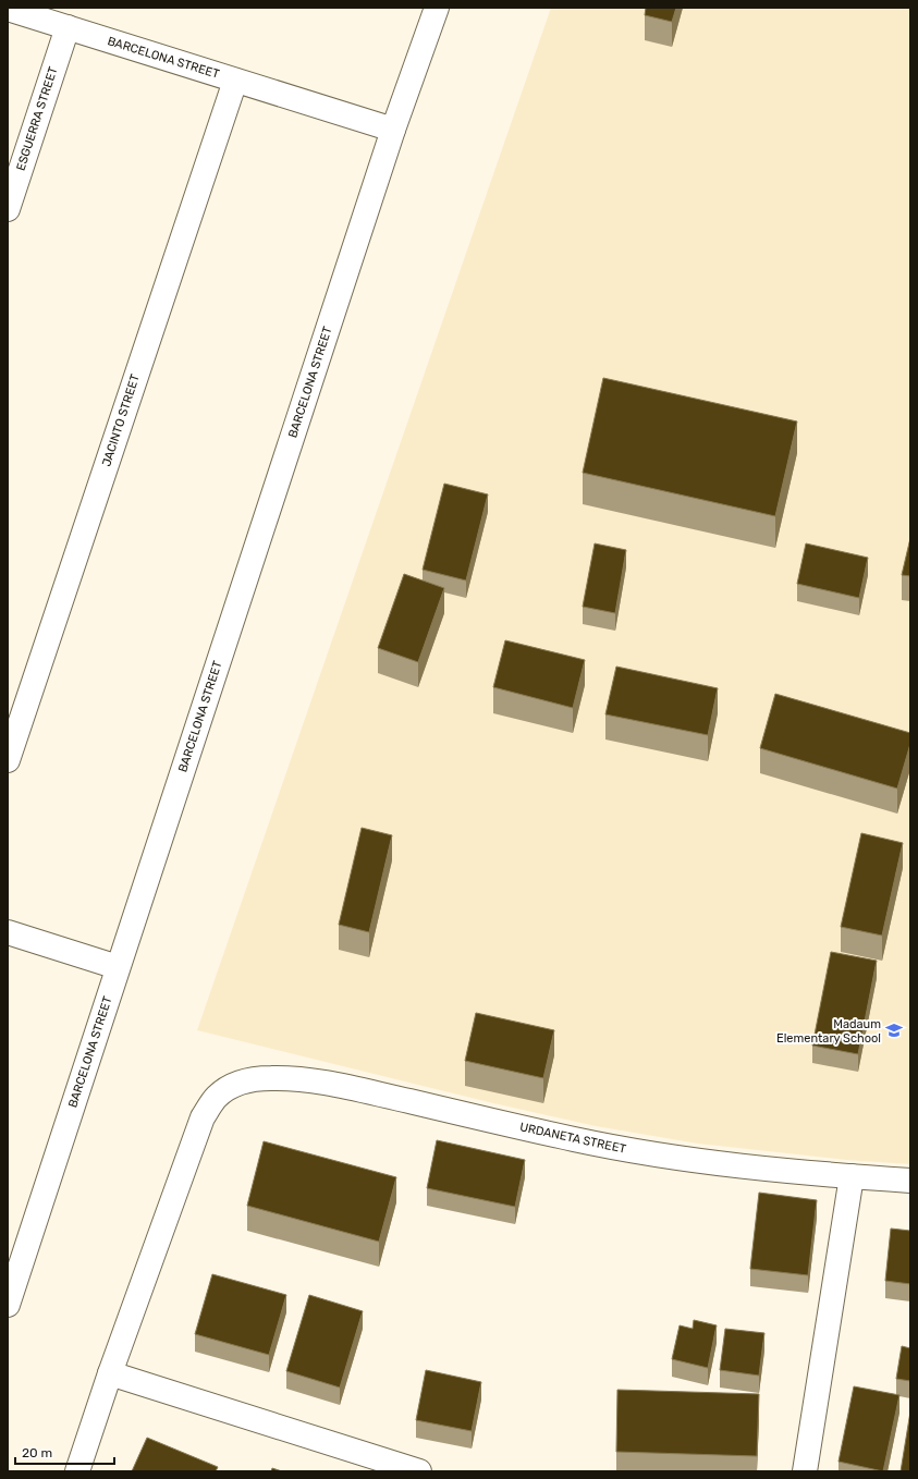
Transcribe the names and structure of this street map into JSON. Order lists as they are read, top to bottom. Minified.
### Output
{"streets":{"street":["BARCELONA STREET","ESGUERRA STREET","JACINTO STREET","URDANETA STREET"]},"crossings":[["BARCELONA STREET","ESGUERRA STREET"],["BARCELONA STREET","JACINTO STREET"]],"places":{"school or university":["Madaum Elementary School"]},"scale_bar":"20 m"}
